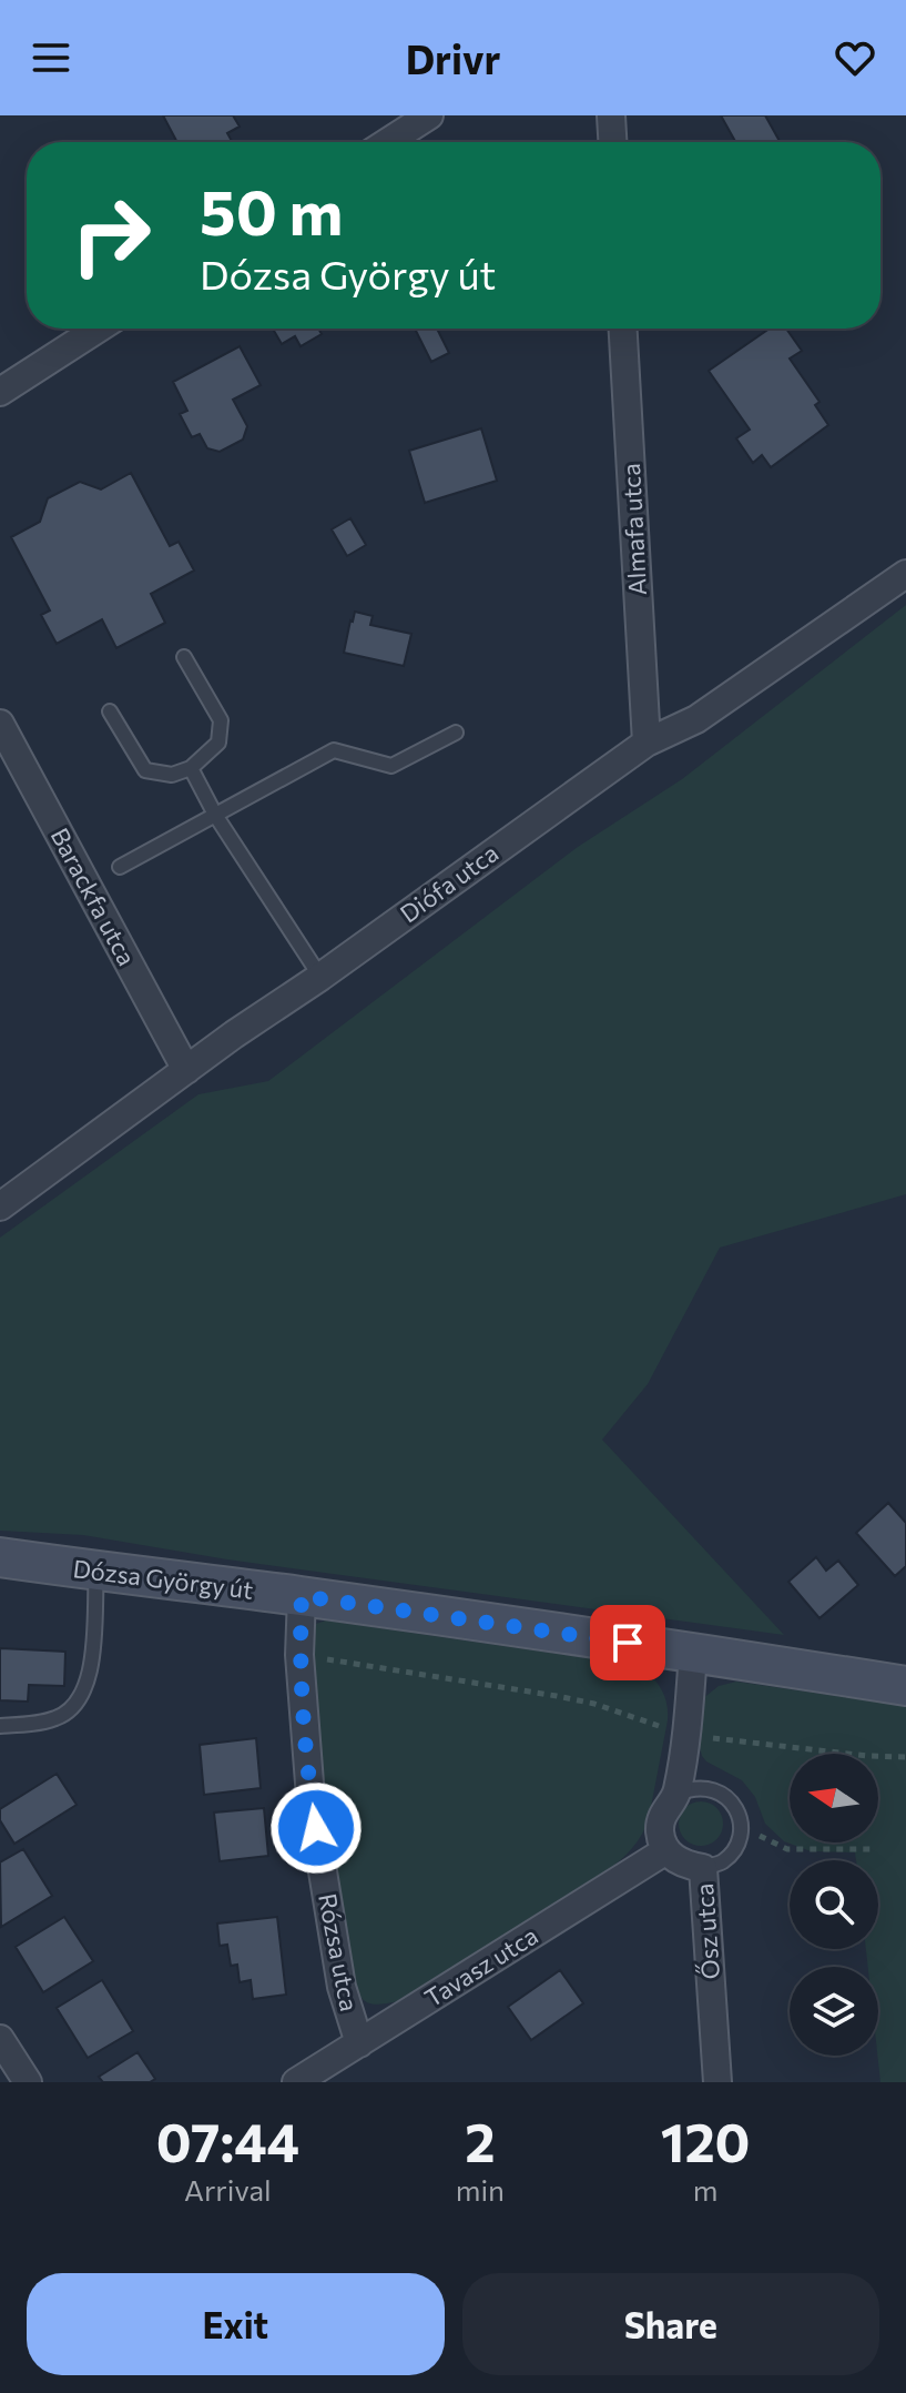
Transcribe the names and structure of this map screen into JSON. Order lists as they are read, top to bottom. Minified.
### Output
{"streets":{"main road":["Dózsa György út"],"street":["Almafa utca","Diófa utca","Barackfa utca","Ősz utca","Rózsa utca","Tavasz utca"]},"crossings":[["Almafa utca","Diófa utca"],["Diófa utca","Barackfa utca"],["Dózsa György út","Rózsa utca"],["Ősz utca","Tavasz utca"],["Rózsa utca","Tavasz utca"]],"north":"left","page":{"header":"Drivr","turn":["50 m","Dózsa György út"],"eta":["07:44","Arrival","2","min","120","m"],"buttons":["Exit","Share"]}}
